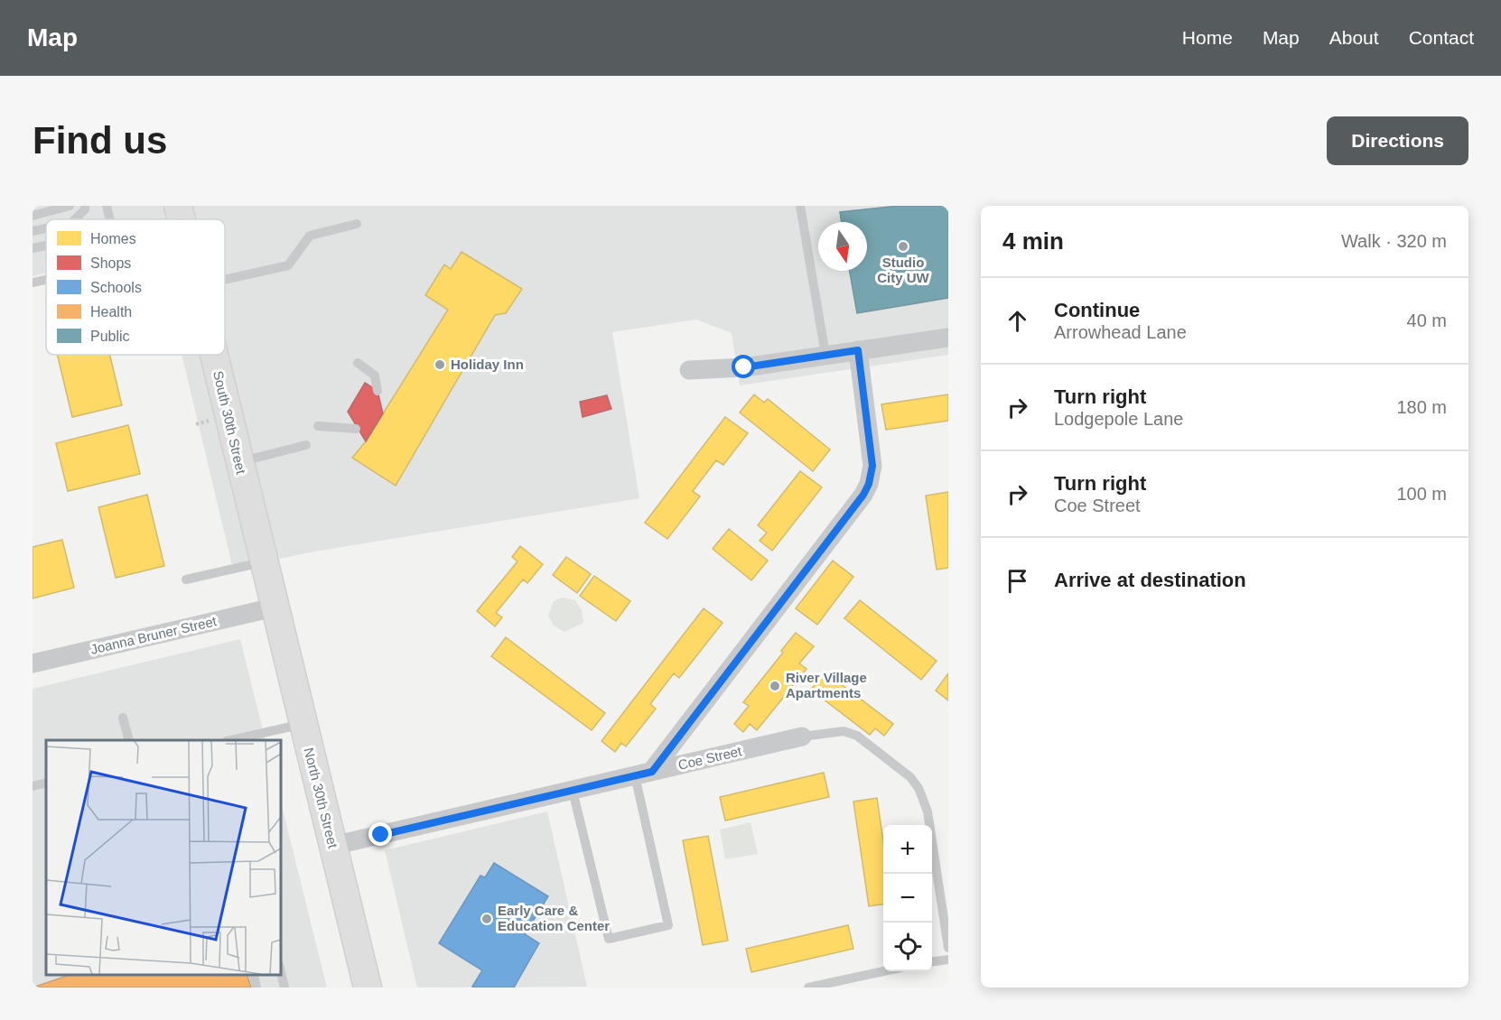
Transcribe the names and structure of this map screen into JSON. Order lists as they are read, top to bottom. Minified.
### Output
{"streets":{"main road":["South 30th Street","North 30th Street"],"street":["Joanna Bruner Street","Coe Street"]},"crossings":[["South 30th Street","Joanna Bruner Street"],["South 30th Street","North 30th Street"],["Joanna Bruner Street","North 30th Street"],["Coe Street","North 30th Street"]],"places":["Studio City UW","Holiday Inn","River Village Apartments","Early Care & Education Center"],"legend":["Homes","Shops","Schools","Health","Public"],"north":"bottom","page":{"header":"Map","nav":["Home","Map","About","Contact"],"buttons":"Directions","title":"Find us","heading":["4 min","Walk · 320 m"],"list":[["Continue","Arrowhead Lane","40 m"],["Turn right","Lodgepole Lane","180 m"],["Turn right","Coe Street","100 m"],"Arrive at destination"],"map_buttons":["+","−"]}}
